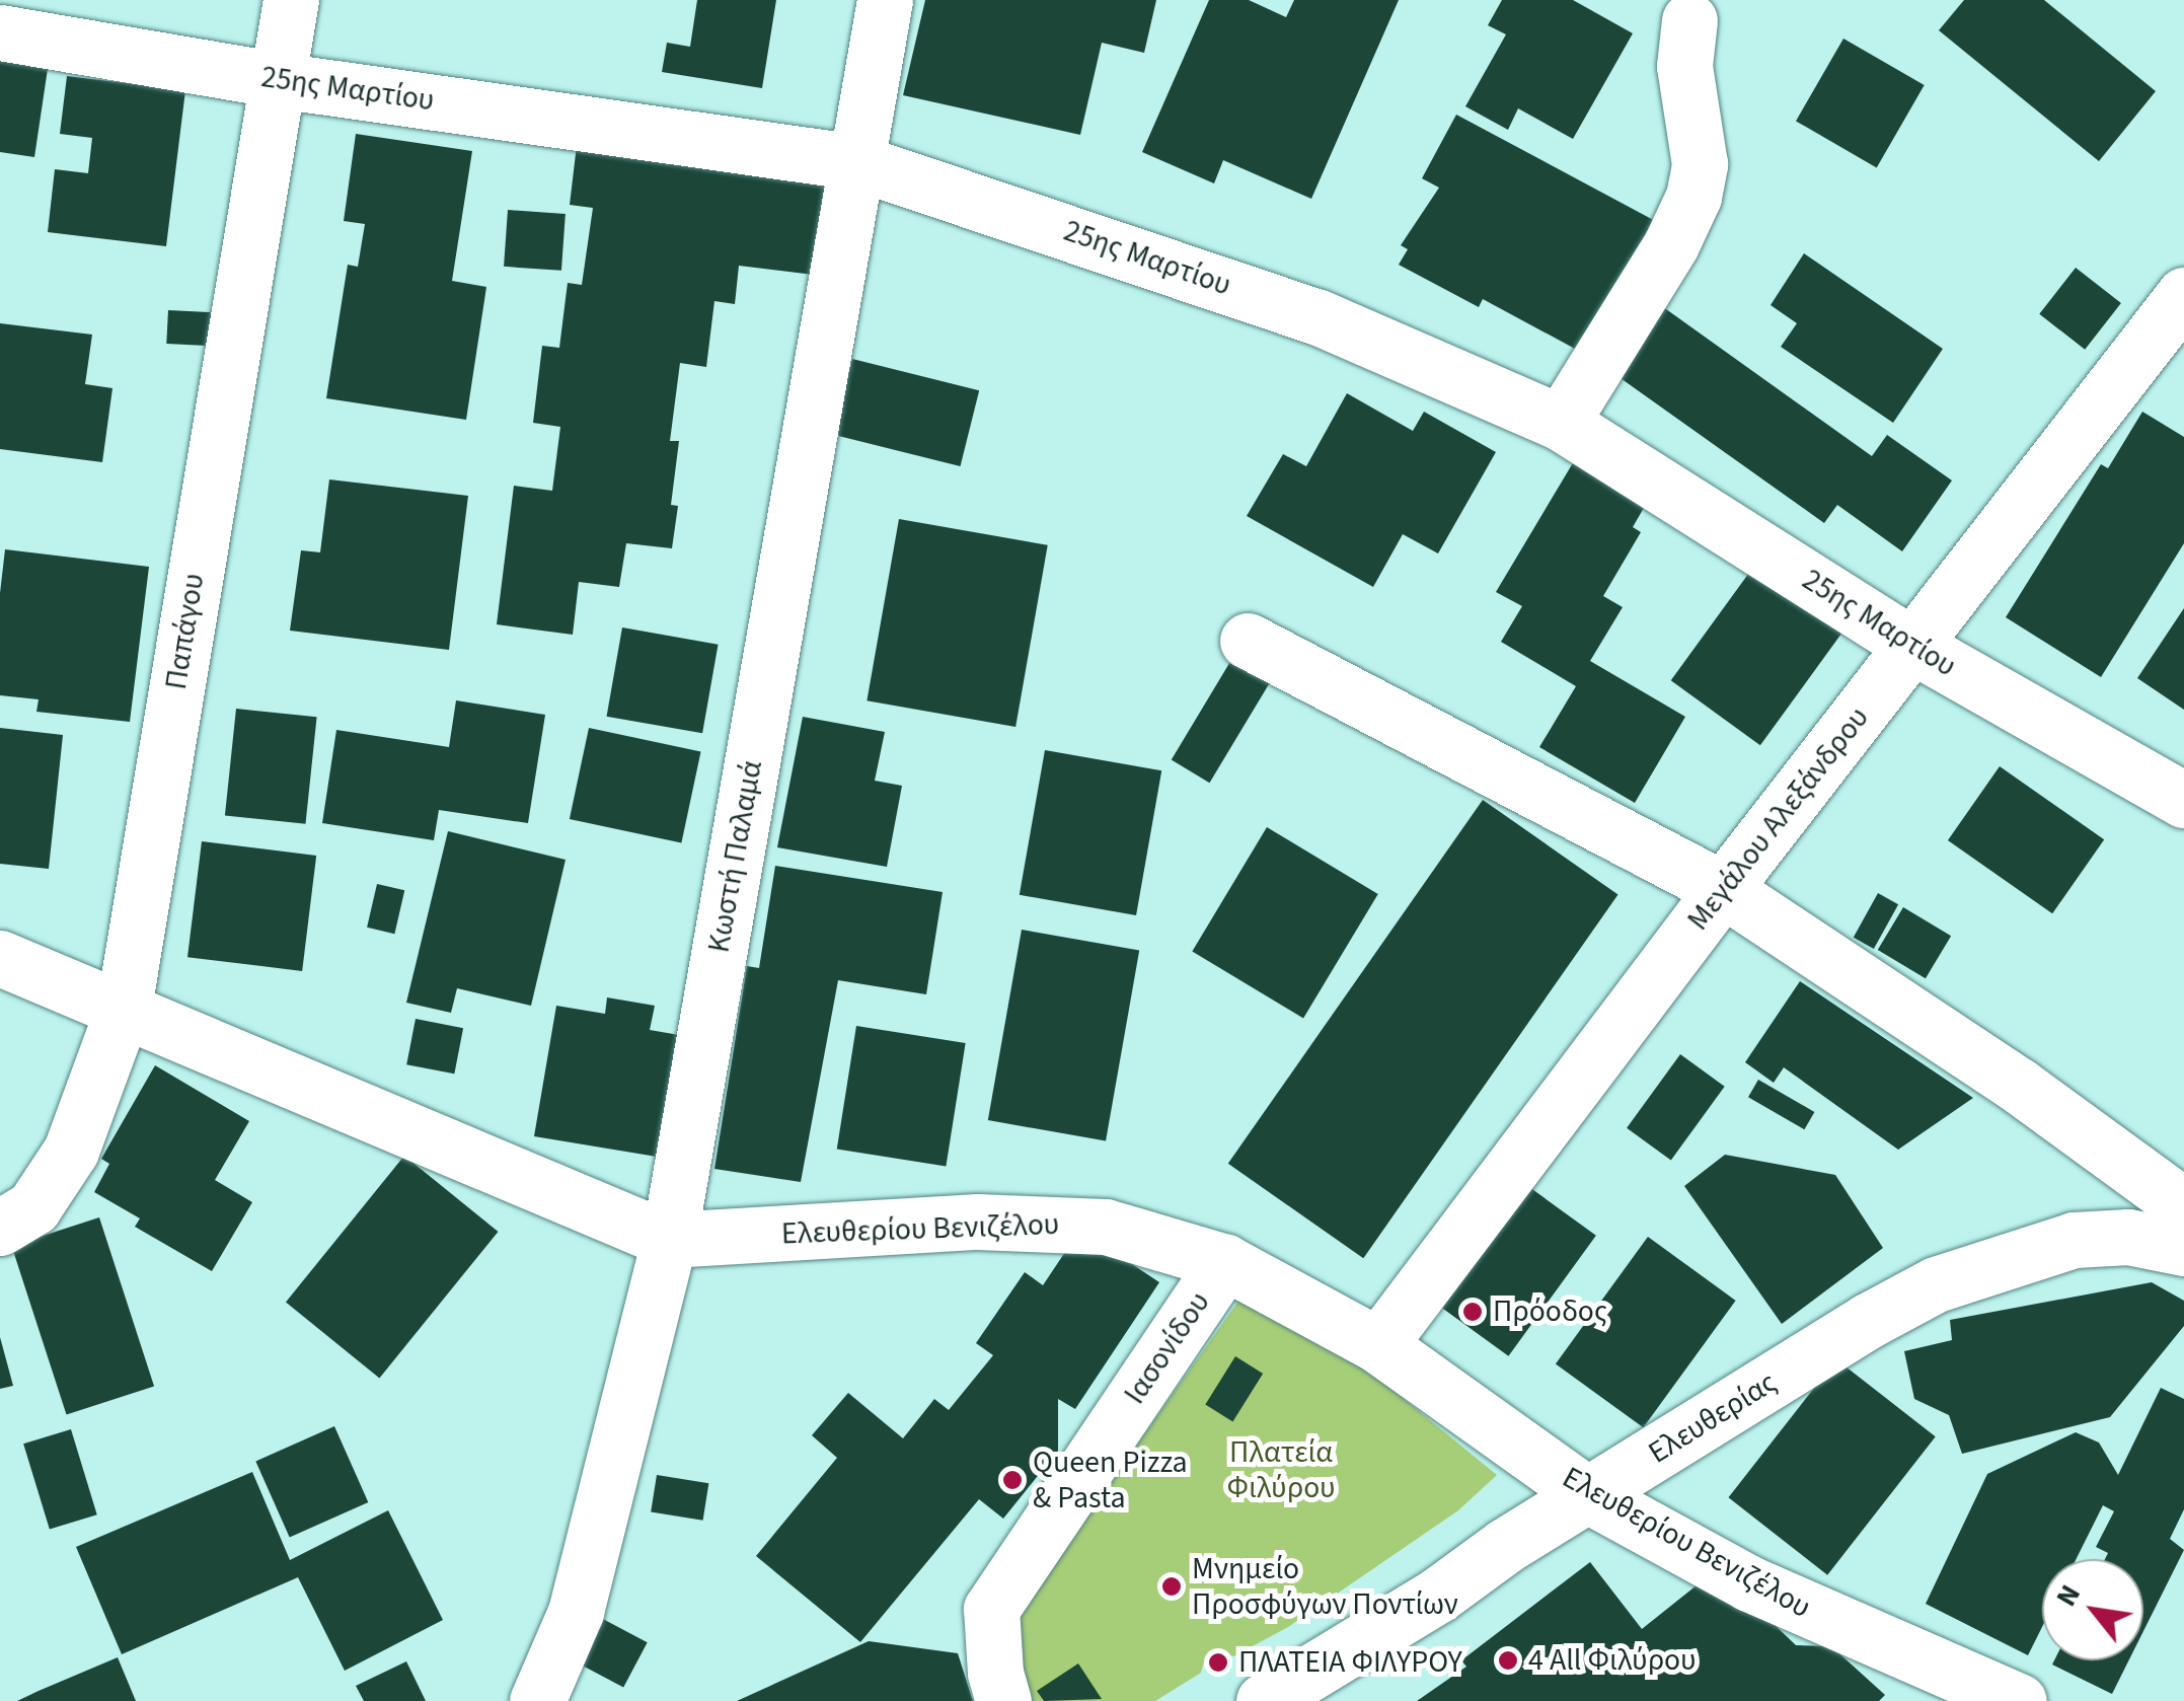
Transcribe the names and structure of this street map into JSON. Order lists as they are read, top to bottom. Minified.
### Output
{"streets":{"street":["25ης Μαρτίου","Παπάγου","Μεγάλου Αλεξάνδρου","Κωστή Παλαμά","Ελευθερίου Βενιζέλου","Ιασονίδου","Ελευθερίας"]},"crossings":[["25ης Μαρτίου","Παπάγου"],["25ης Μαρτίου","Μεγάλου Αλεξάνδρου"],["25ης Μαρτίου","Κωστή Παλαμά"],["Παπάγου","Ελευθερίου Βενιζέλου"],["Μεγάλου Αλεξάνδρου","Ελευθερίου Βενιζέλου"],["Κωστή Παλαμά","Ελευθερίου Βενιζέλου"],["Ελευθερίου Βενιζέλου","Ιασονίδου"],["Ελευθερίου Βενιζέλου","Ελευθερίας"]],"parks":["Πλατεία Φιλύρου"],"places":["Πρόοδος","Queen Pizza & Pasta","Μνημείο Προσφύγων Ποντίων","4 All Φιλύρου","ΠΛΑΤΕΙΑ ΦΙΛΥΡΟΥ"],"north":"top left"}
